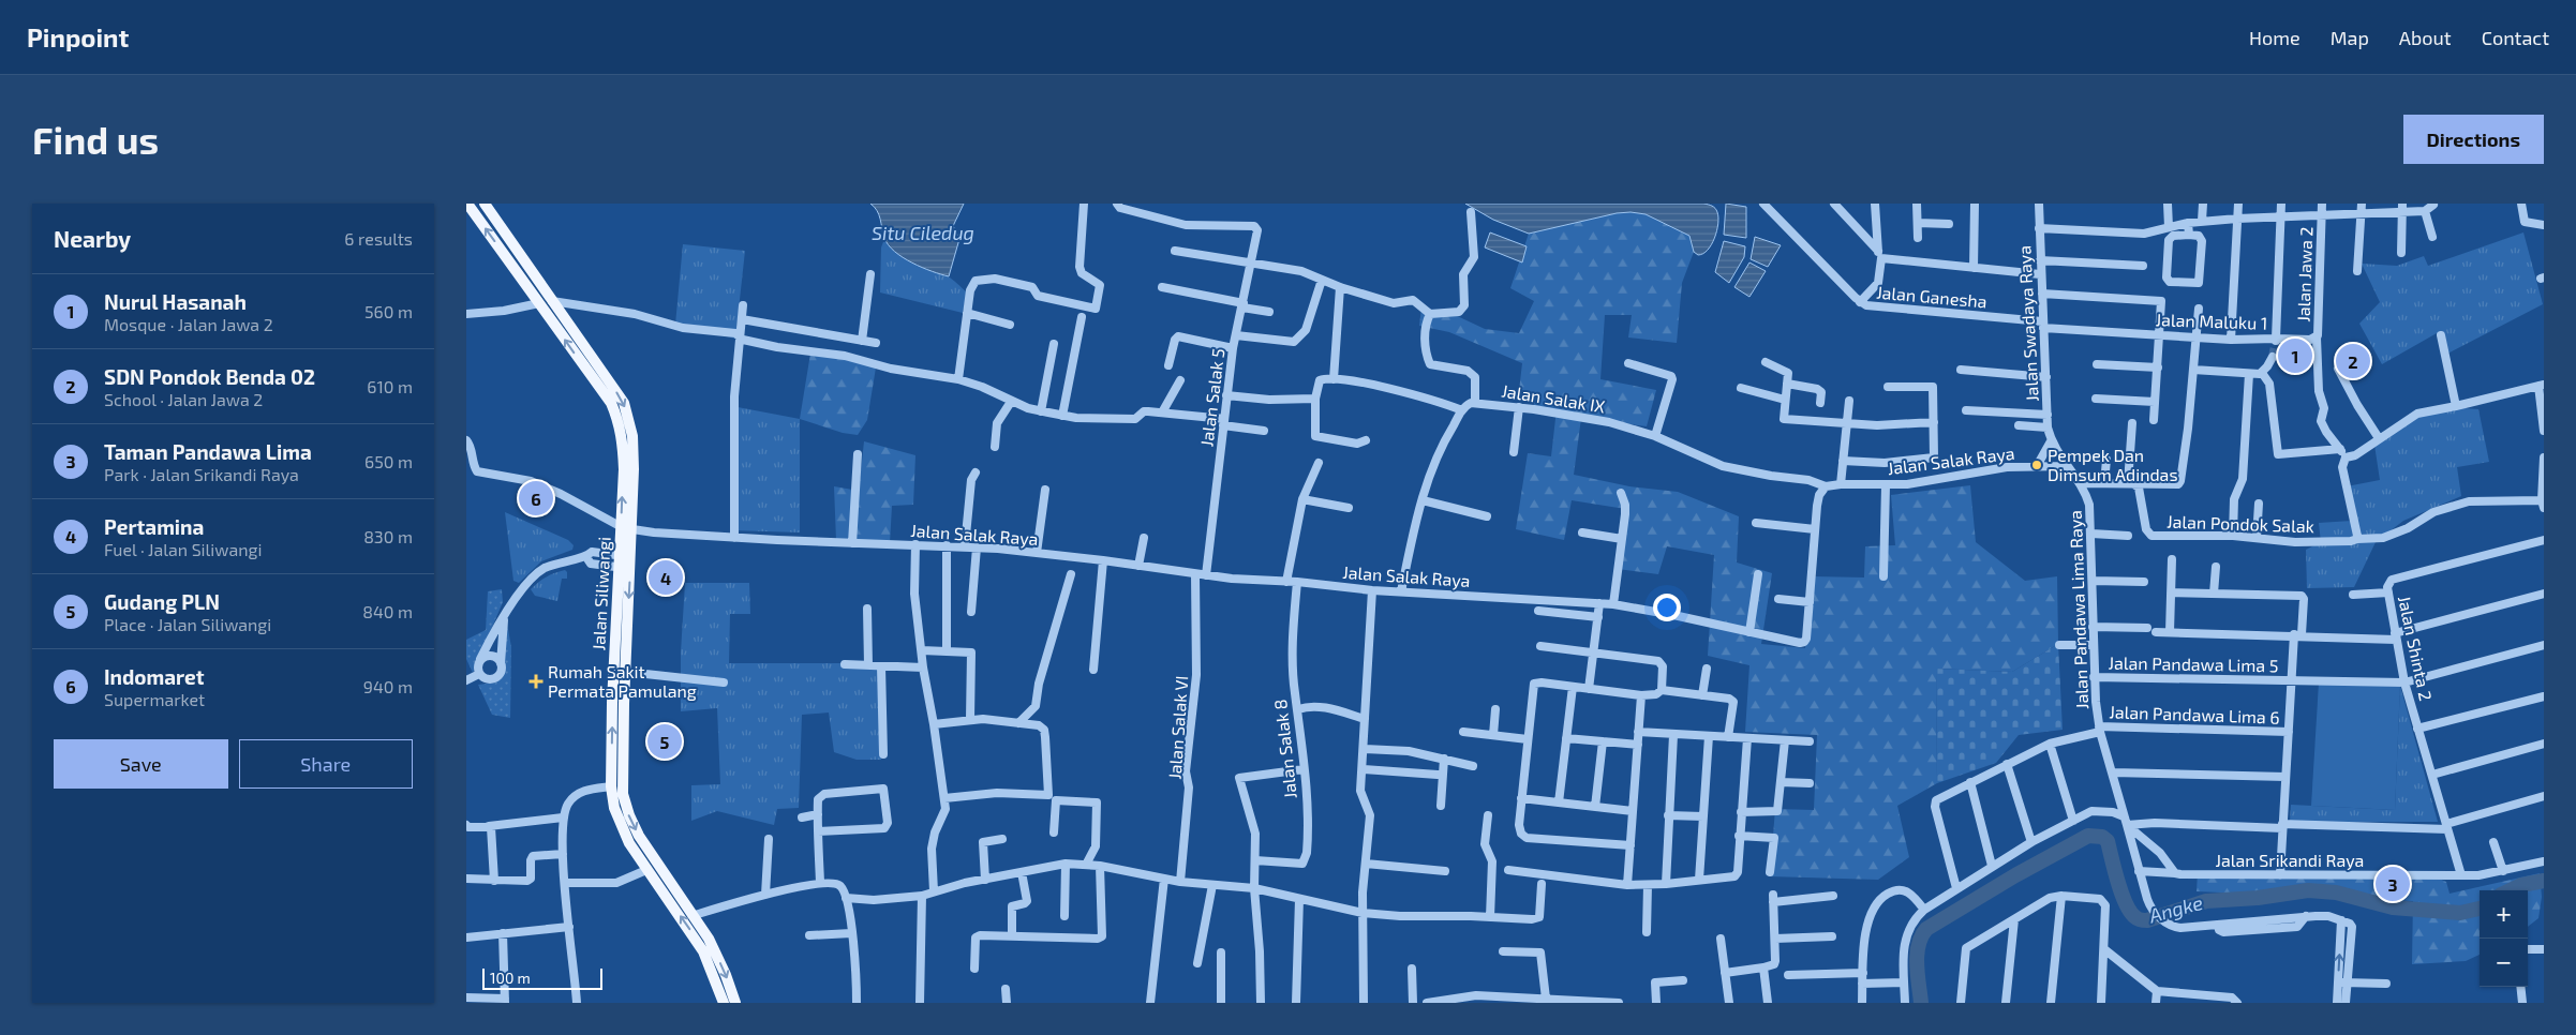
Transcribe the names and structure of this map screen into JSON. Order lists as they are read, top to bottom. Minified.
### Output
{"streets":{"main road":["Jalan Siliwangi"],"street":["Jalan Jawa 2","Jalan Ganesha","Jalan Maluku 1","Jalan Swadaya Raya","Jalan Salak 5","Jalan Salak IX","Jalan Salak Raya","Jalan Pondok Salak","Jalan Pandawa Lima Raya","Jalan Shinta 2","Jalan Pandawa Lima 5","Jalan Pandawa Lima 6","Jalan Salak VI","Jalan Salak 8","Jalan Srikandi Raya"]},"crossings":[["Jalan Jawa 2","Jalan Maluku 1"],["Jalan Ganesha","Jalan Maluku 1"],["Jalan Ganesha","Jalan Swadaya Raya"],["Jalan Maluku 1","Jalan Swadaya Raya"],["Jalan Swadaya Raya","Jalan Salak Raya"],["Jalan Swadaya Raya","Jalan Pandawa Lima Raya"],["Jalan Salak 5","Jalan Salak Raya"],["Jalan Salak IX","Jalan Salak Raya"],["Jalan Salak Raya","Jalan Siliwangi"],["Jalan Salak Raya","Jalan Pandawa Lima Raya"],["Jalan Salak Raya","Jalan Salak VI"],["Jalan Salak Raya","Jalan Salak 8"],["Jalan Pandawa Lima Raya","Jalan Pandawa Lima 5"],["Jalan Pandawa Lima Raya","Jalan Pandawa Lima 6"],["Jalan Pandawa Lima Raya","Jalan Srikandi Raya"],["Jalan Shinta 2","Jalan Pandawa Lima 5"],["Jalan Shinta 2","Jalan Srikandi Raya"]],"water":["Situ Ciledug","Angke"],"places":{"other":["Pempek Dan Dimsum Adindas"],"health":["Rumah Sakit Permata Pamulang"]},"scale_bar":"100 m","page":{"header":"Pinpoint","nav":["Home","Map","About","Contact"],"buttons":["Directions",["Save","Share"]],"title":"Find us","heading":["Nearby","6 results"],"list":[{"mark":"1","name":"Nurul Hasanah","note":"Mosque · Jalan Jawa 2","value":"560 m"},{"mark":"2","name":"SDN Pondok Benda 02","note":"School · Jalan Jawa 2","value":"610 m"},{"mark":"3","name":"Taman Pandawa Lima","note":"Park · Jalan Srikandi Raya","value":"650 m"},{"mark":"4","name":"Pertamina","note":"Fuel · Jalan Siliwangi","value":"830 m"},{"mark":"5","name":"Gudang PLN","note":"Place · Jalan Siliwangi","value":"840 m"},{"mark":"6","name":"Indomaret","note":"Supermarket","value":"940 m"}],"pins":["1","2","6","4","5","3"],"map_buttons":["+","−"],"scale":"100 m"}}
